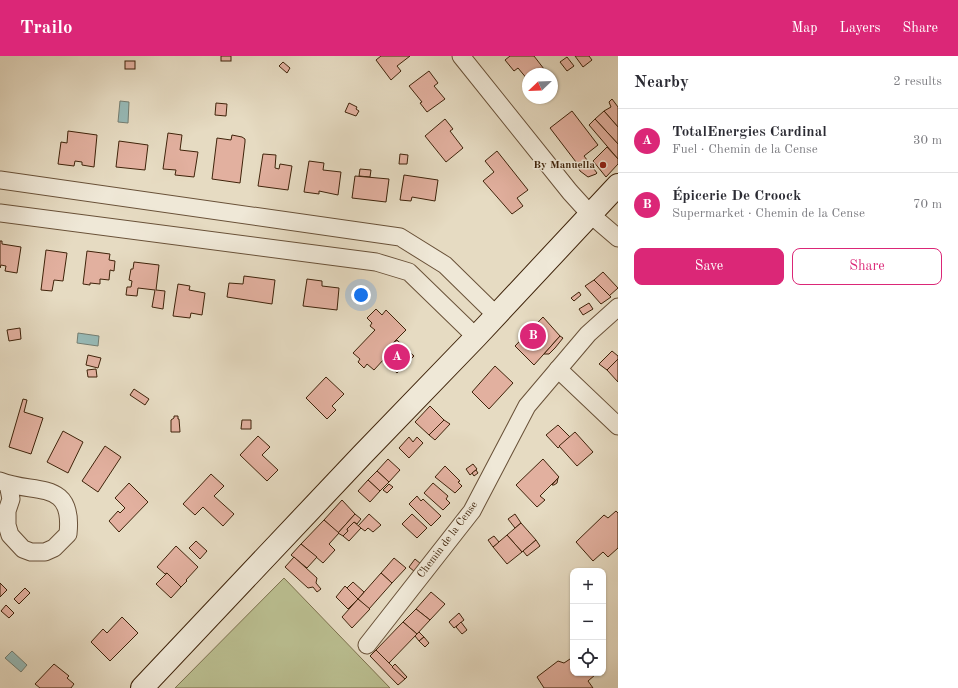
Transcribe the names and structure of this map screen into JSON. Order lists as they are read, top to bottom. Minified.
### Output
{"streets":{"street":["Chemin de la Cense"]},"places":["By Manuella"],"north":"bottom left","page":{"header":"Trailo","nav":["Map","Layers","Share"],"heading":["Nearby","2 results"],"list":[{"mark":"A","name":"TotalEnergies Cardinal","note":"Fuel · Chemin de la Cense","value":"30 m"},{"mark":"B","name":"Épicerie De Croock","note":"Supermarket · Chemin de la Cense","value":"70 m"}],"buttons":["Save","Share"],"pins":["B","A"],"map_buttons":["+","−"]}}
